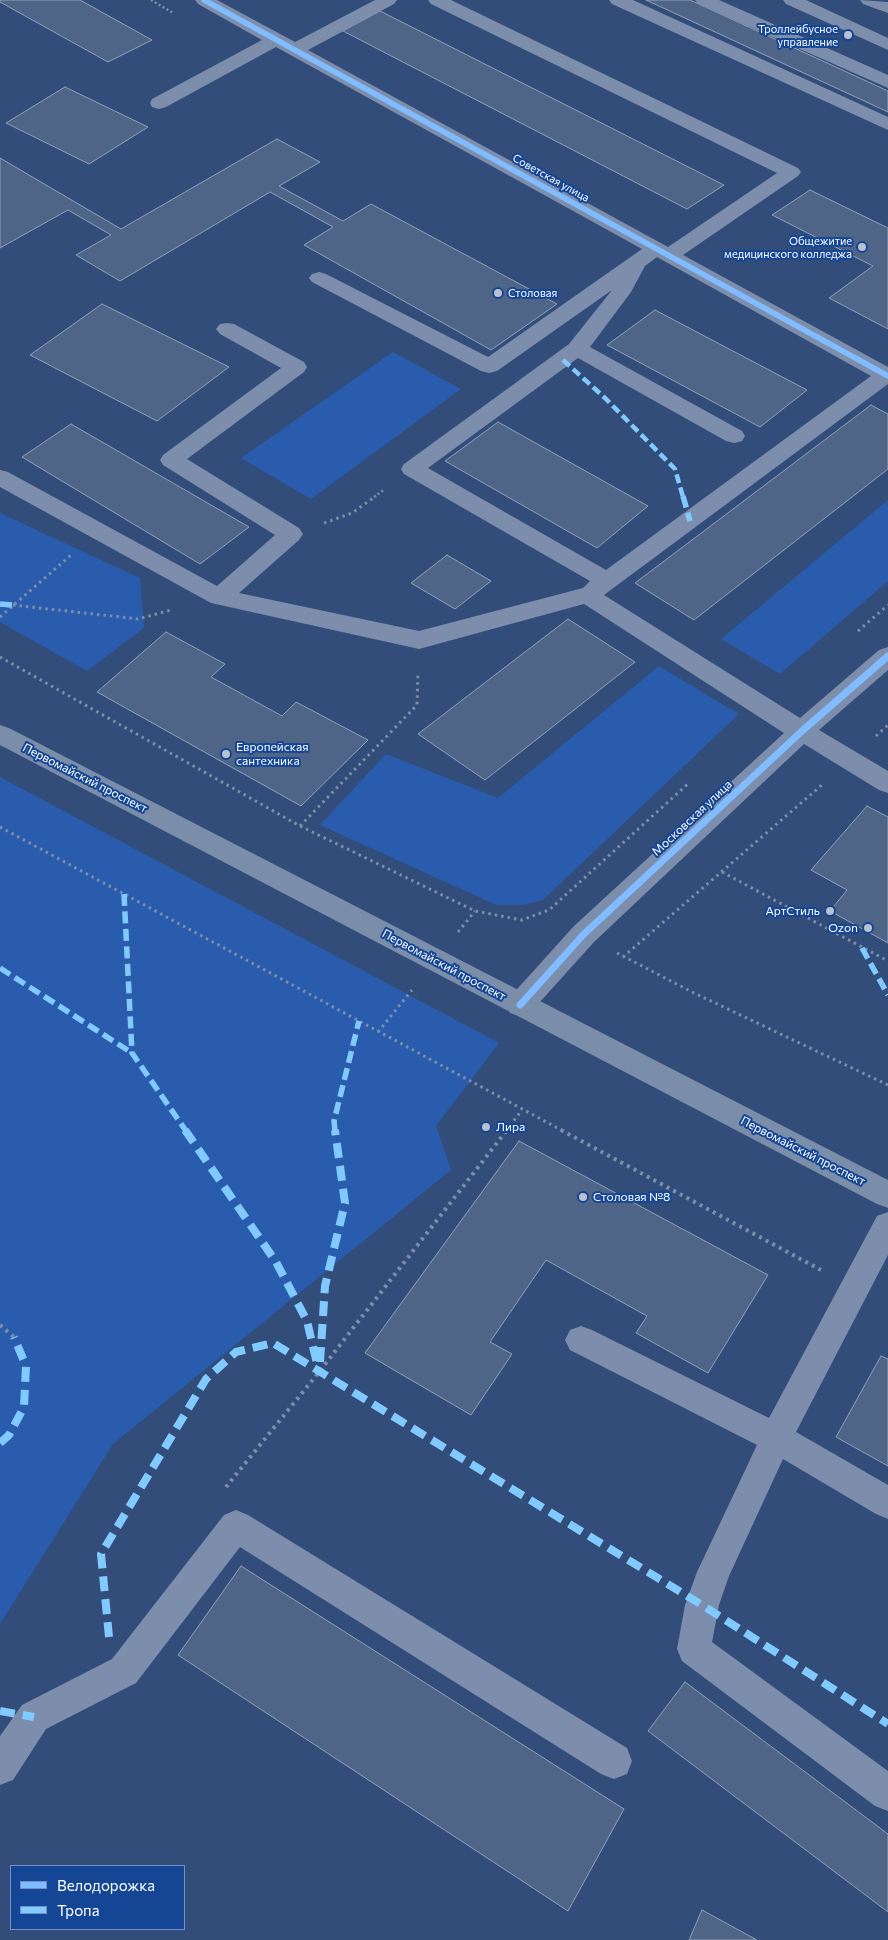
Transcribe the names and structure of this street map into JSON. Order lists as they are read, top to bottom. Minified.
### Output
{"streets":{"main road":["Первомайский проспект"],"street":["Советская улица","Московская улица"]},"crossings":[["Первомайский проспект","Московская улица"]],"places":["Троллейбусное управление","Общежитие медицинского колледжа","Столовая","Европейская сантехника","АртСтиль","Ozon","Лира","Столовая №8"],"legend":["Велодорожка","Тропа"]}
